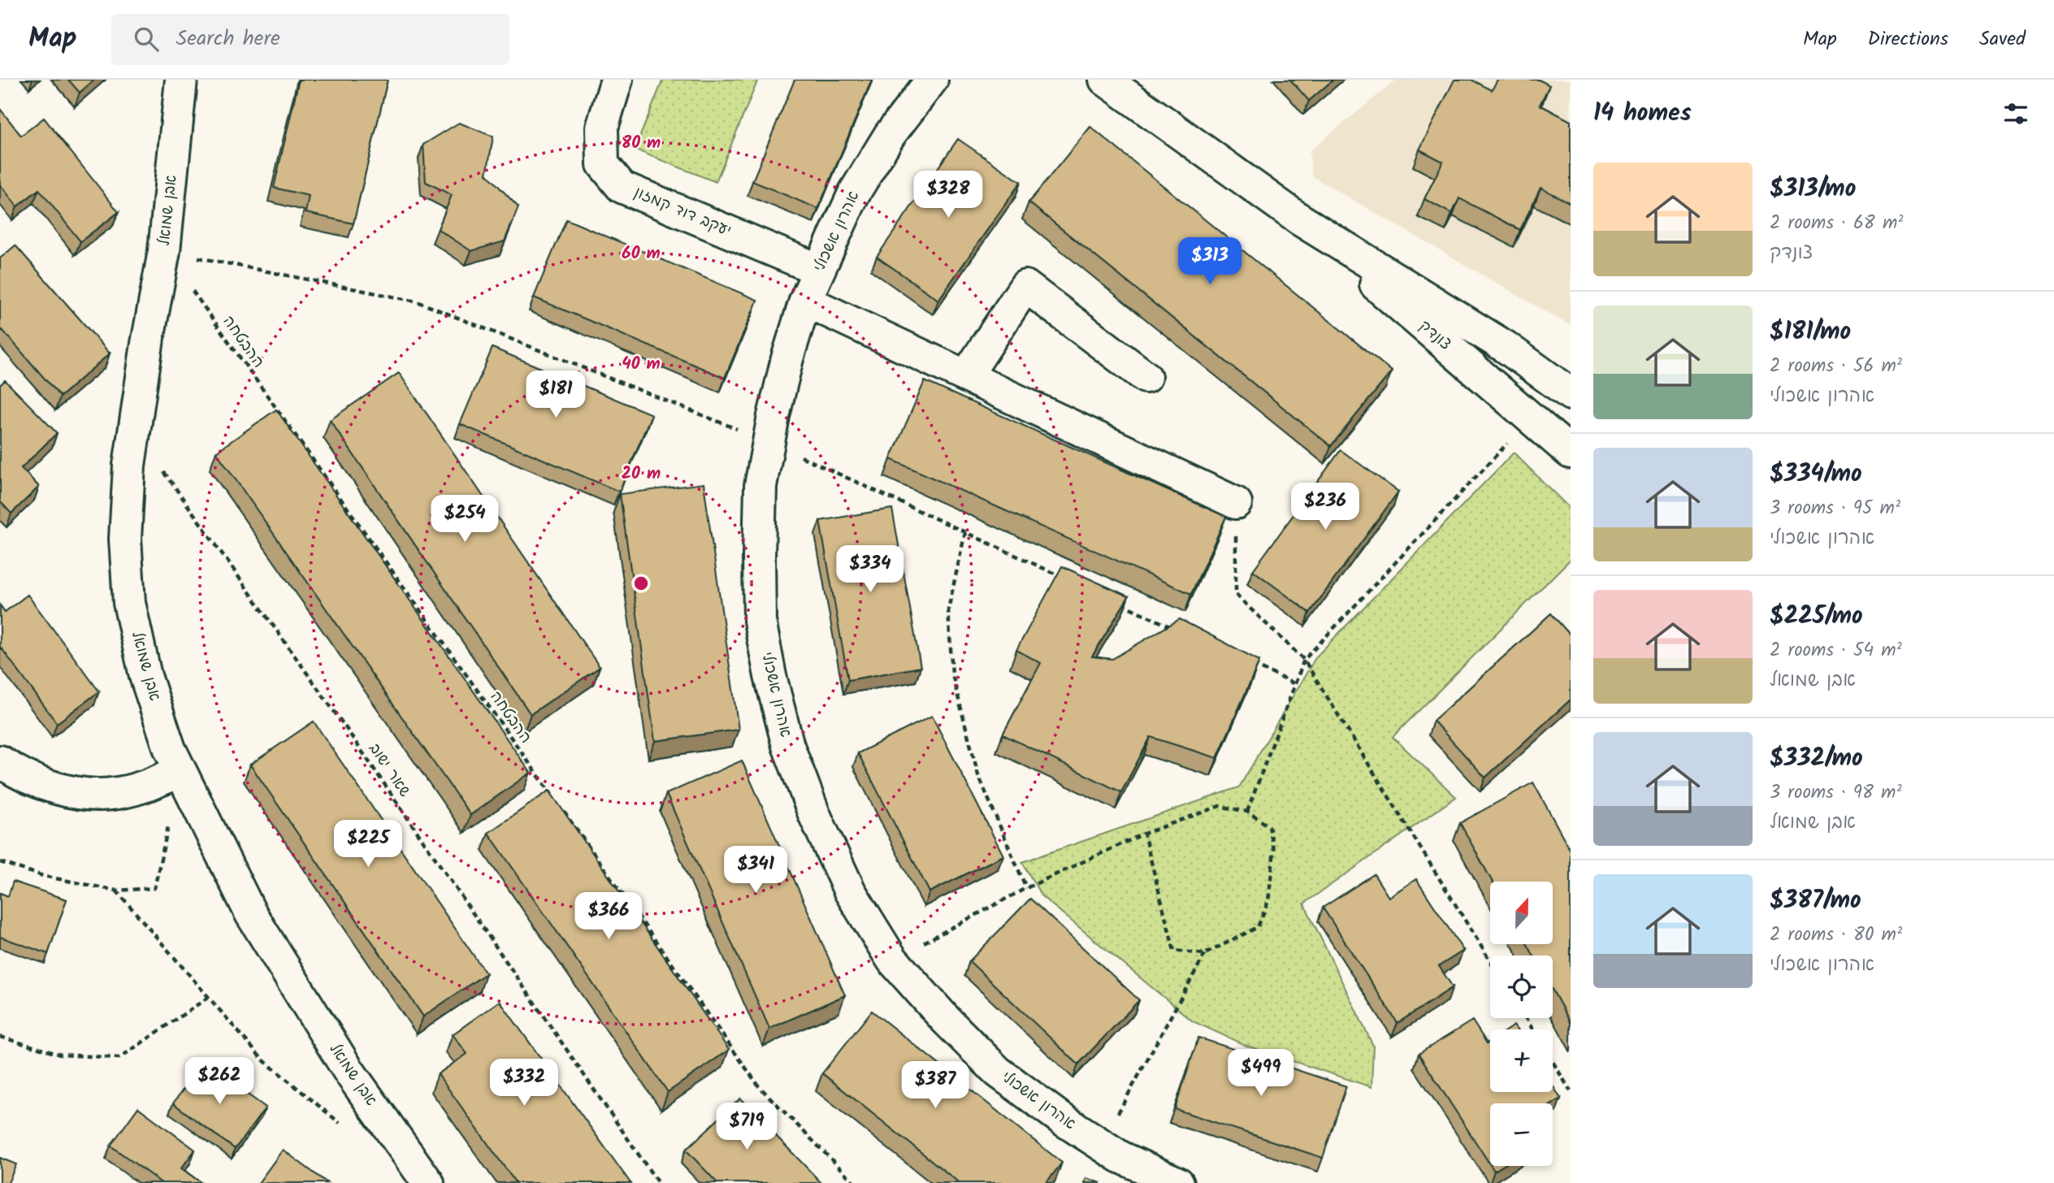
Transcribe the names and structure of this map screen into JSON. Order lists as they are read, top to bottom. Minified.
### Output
{"streets":{"street":["אבן שמואל","יעקב דוד קמזון","אהרון אשכולי","צונדק"],"path":["ההבטחה","שאר ישוב"]},"crossings":[["אבן שמואל","ההבטחה"],["אבן שמואל","שאר ישוב"],["יעקב דוד קמזון","אהרון אשכולי"]],"north":"top","page":{"header":"Map","search":"Search here","nav":["Map","Directions","Saved"],"heading":"14 homes","list":[{"name":"$313/mo","note":"2 rooms · 68 m² · צונדק"},{"name":"$181/mo","note":"2 rooms · 56 m² · אהרון אשכולי"},{"name":"$334/mo","note":"3 rooms · 95 m² · אהרון אשכולי"},{"name":"$225/mo","note":"2 rooms · 54 m² · אבן שמואל"},{"name":"$332/mo","note":"3 rooms · 98 m² · אבן שמואל"},{"name":"$387/mo","note":"2 rooms · 80 m² · אהרון אשכולי"}],"price":["$328","$313","$181","$236","$254","$334","$225","$341","$366","$499","$262","$332","$387","$719"],"map_buttons":["+","−"]},"rings":["80 m","60 m","40 m","20 m"]}
